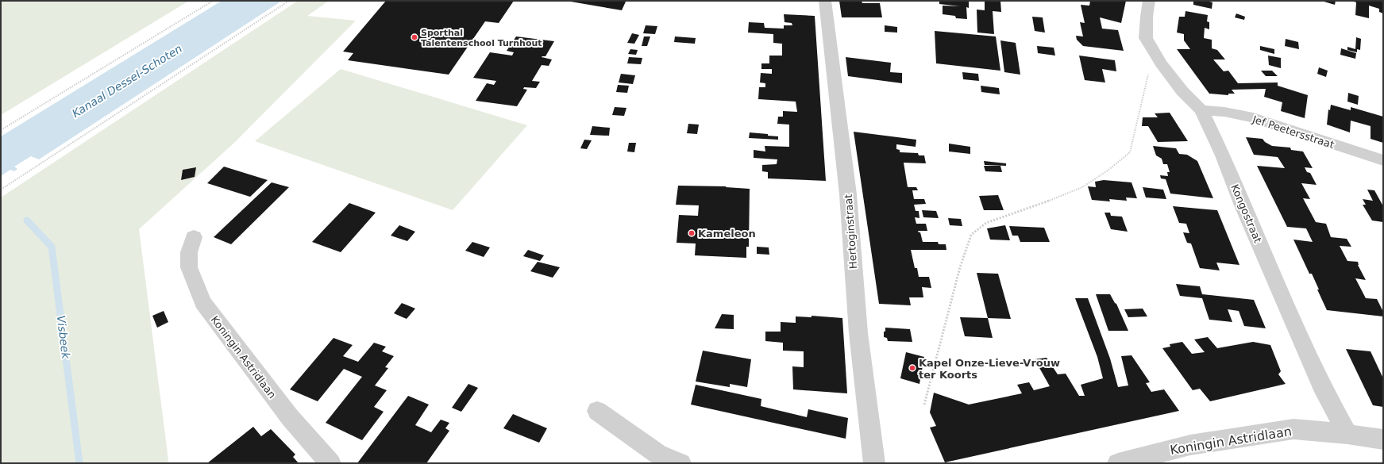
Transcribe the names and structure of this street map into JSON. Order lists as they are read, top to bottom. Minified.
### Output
{"streets":{"street":["Jef Peetersstraat","Kongostraat","Hertoginstraat","Koningin Astridlaan"]},"crossings":[["Jef Peetersstraat","Kongostraat"],["Kongostraat","Koningin Astridlaan"]],"water":["Kanaal Dessel-Schoten","Visbeek"],"places":["Sporthal Talentenschool Turnhout","Kameleon","Kapel Onze-Lieve-Vrouw ter Koorts"]}
